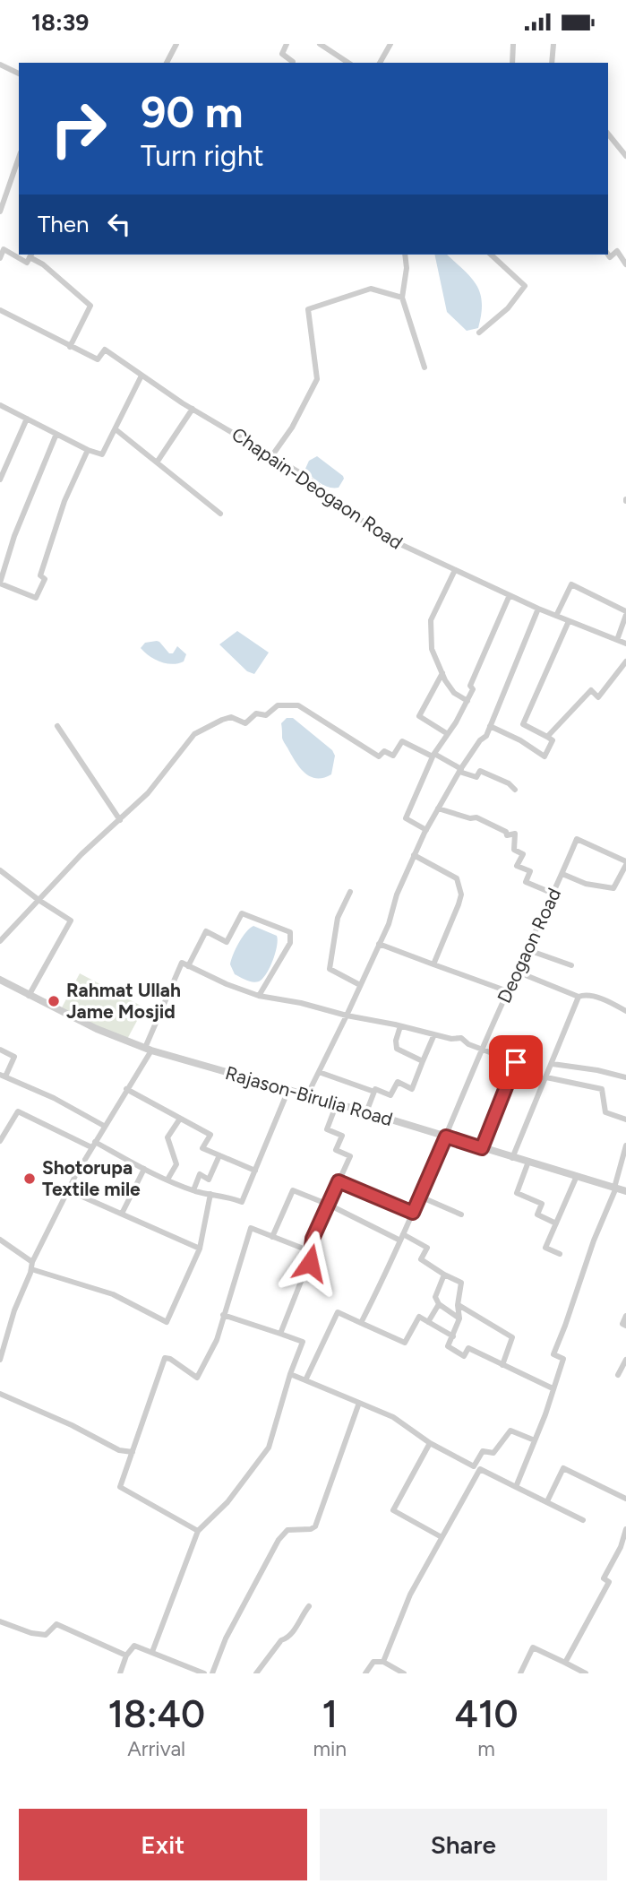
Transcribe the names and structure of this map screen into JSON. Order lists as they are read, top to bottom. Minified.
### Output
{"streets":{"street":["Chapain-Deogaon Road","Deogaon Road","Rajason-Birulia Road"]},"crossings":[["Deogaon Road","Rajason-Birulia Road"]],"places":["Rahmat Ullah Jame Mosjid","Shotorupa Textile mile"],"page":{"status":"18:39","turn":["90 m","Turn right"],"then":"Then","eta":["18:40","Arrival","1","min","410","m"],"buttons":["Exit","Share"]}}
